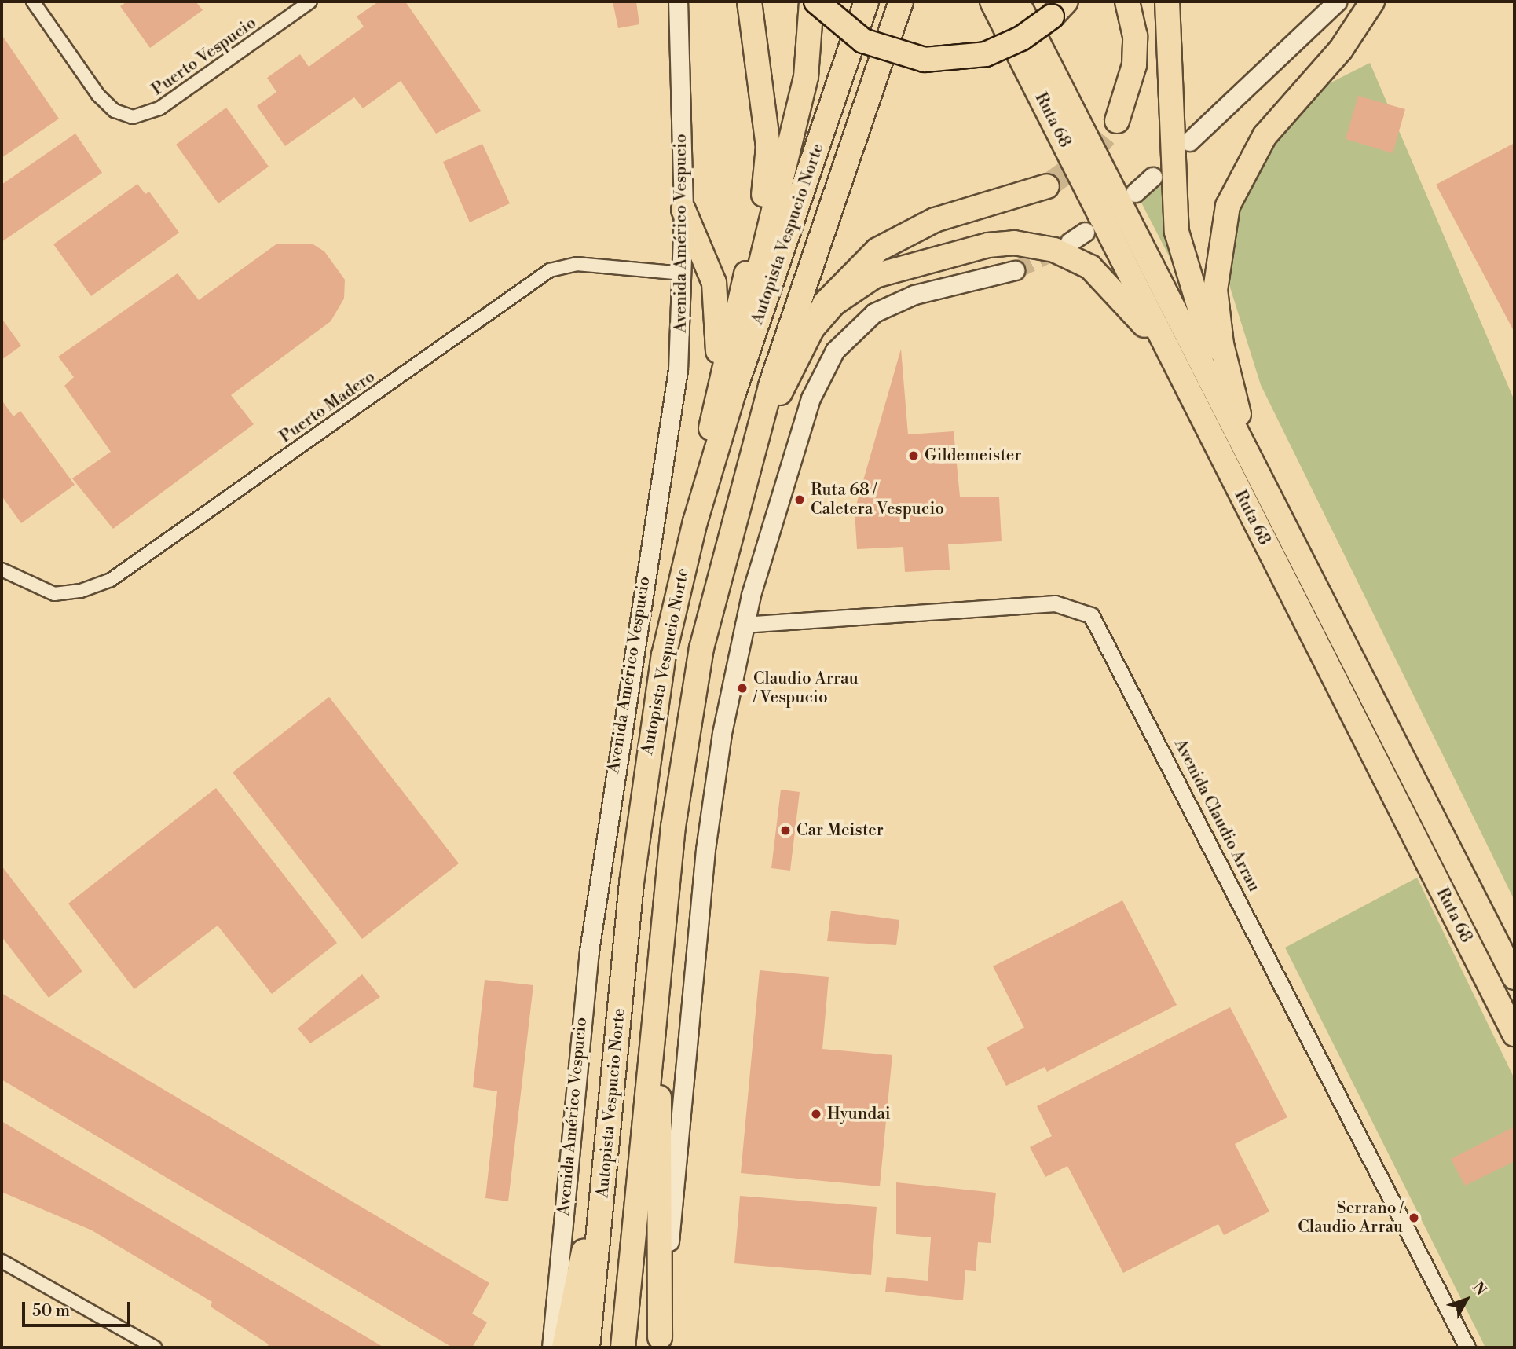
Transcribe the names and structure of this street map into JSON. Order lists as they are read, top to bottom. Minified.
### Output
{"streets":{"highway":["Ruta 68","Autopista Vespucio Norte"],"main road":["Avenida Américo Vespucio"],"street":["Puerto Vespucio","Puerto Madero","Avenida Claudio Arrau"]},"crossings":[["Avenida Américo Vespucio","Puerto Madero"]],"places":["Gildemeister","Ruta 68 / Caletera Vespucio","Claudio Arrau / Vespucio","Car Meister","Hyundai","Serrano / Claudio Arrau"],"scale_bar":"50 m","north":"top right"}
